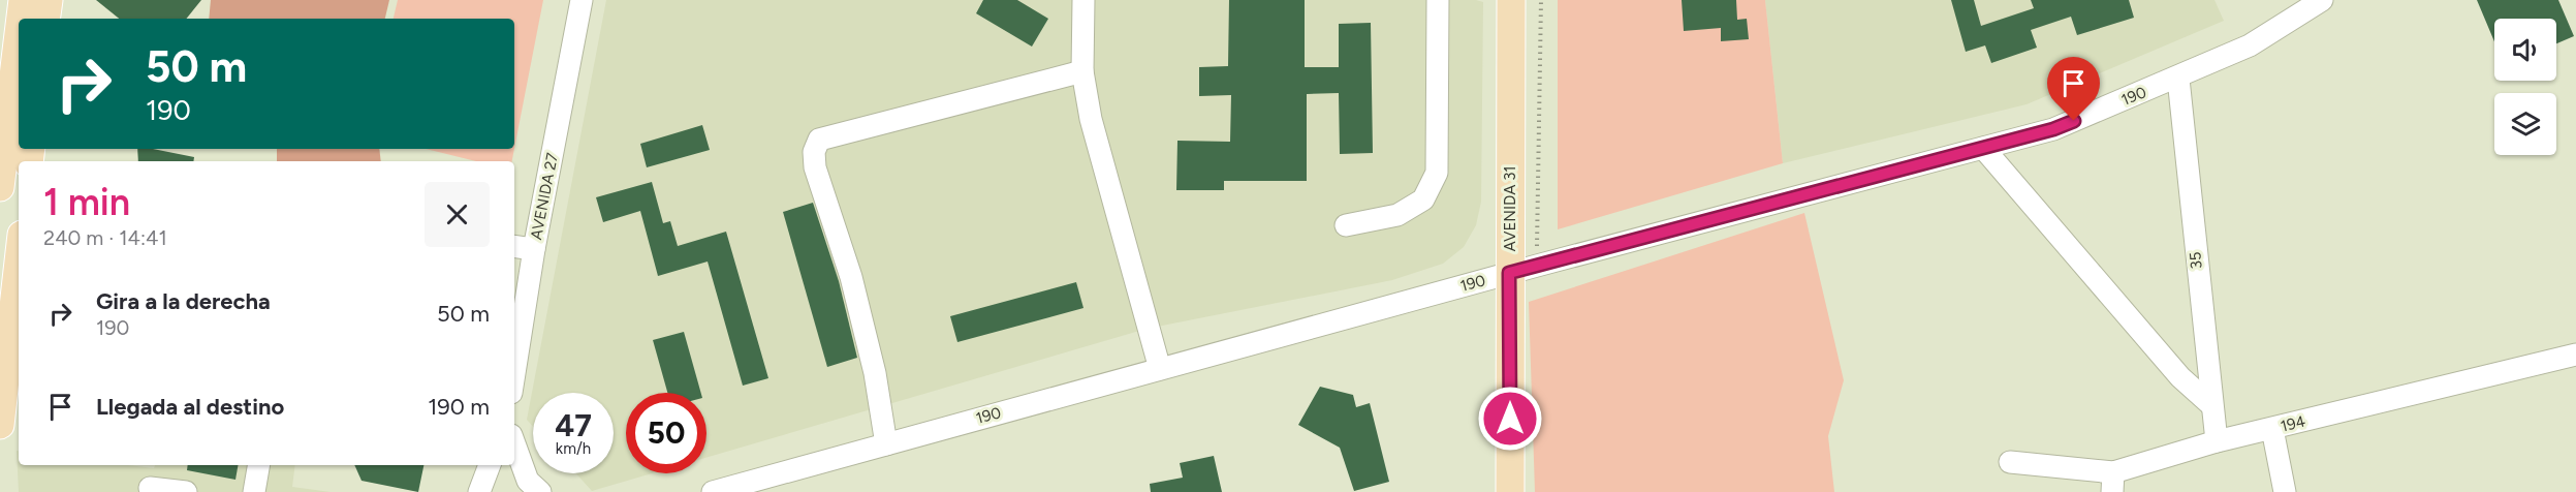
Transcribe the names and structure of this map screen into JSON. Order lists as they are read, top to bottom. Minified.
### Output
{"streets":{"main road":["AVENIDA 31"],"street":["190","AVENIDA 27","35","194"]},"crossings":[["190","AVENIDA 31"],["190","35"],["35","194"]],"page":{"turn":["50 m","190"],"heading":["1 min","240 m · 14:41"],"list":[{"name":"Gira a la derecha","note":"190","value":"50 m"},{"name":"Llegada al destino","value":"190 m"}],"speed":"47 km/h","limit":"50"}}
